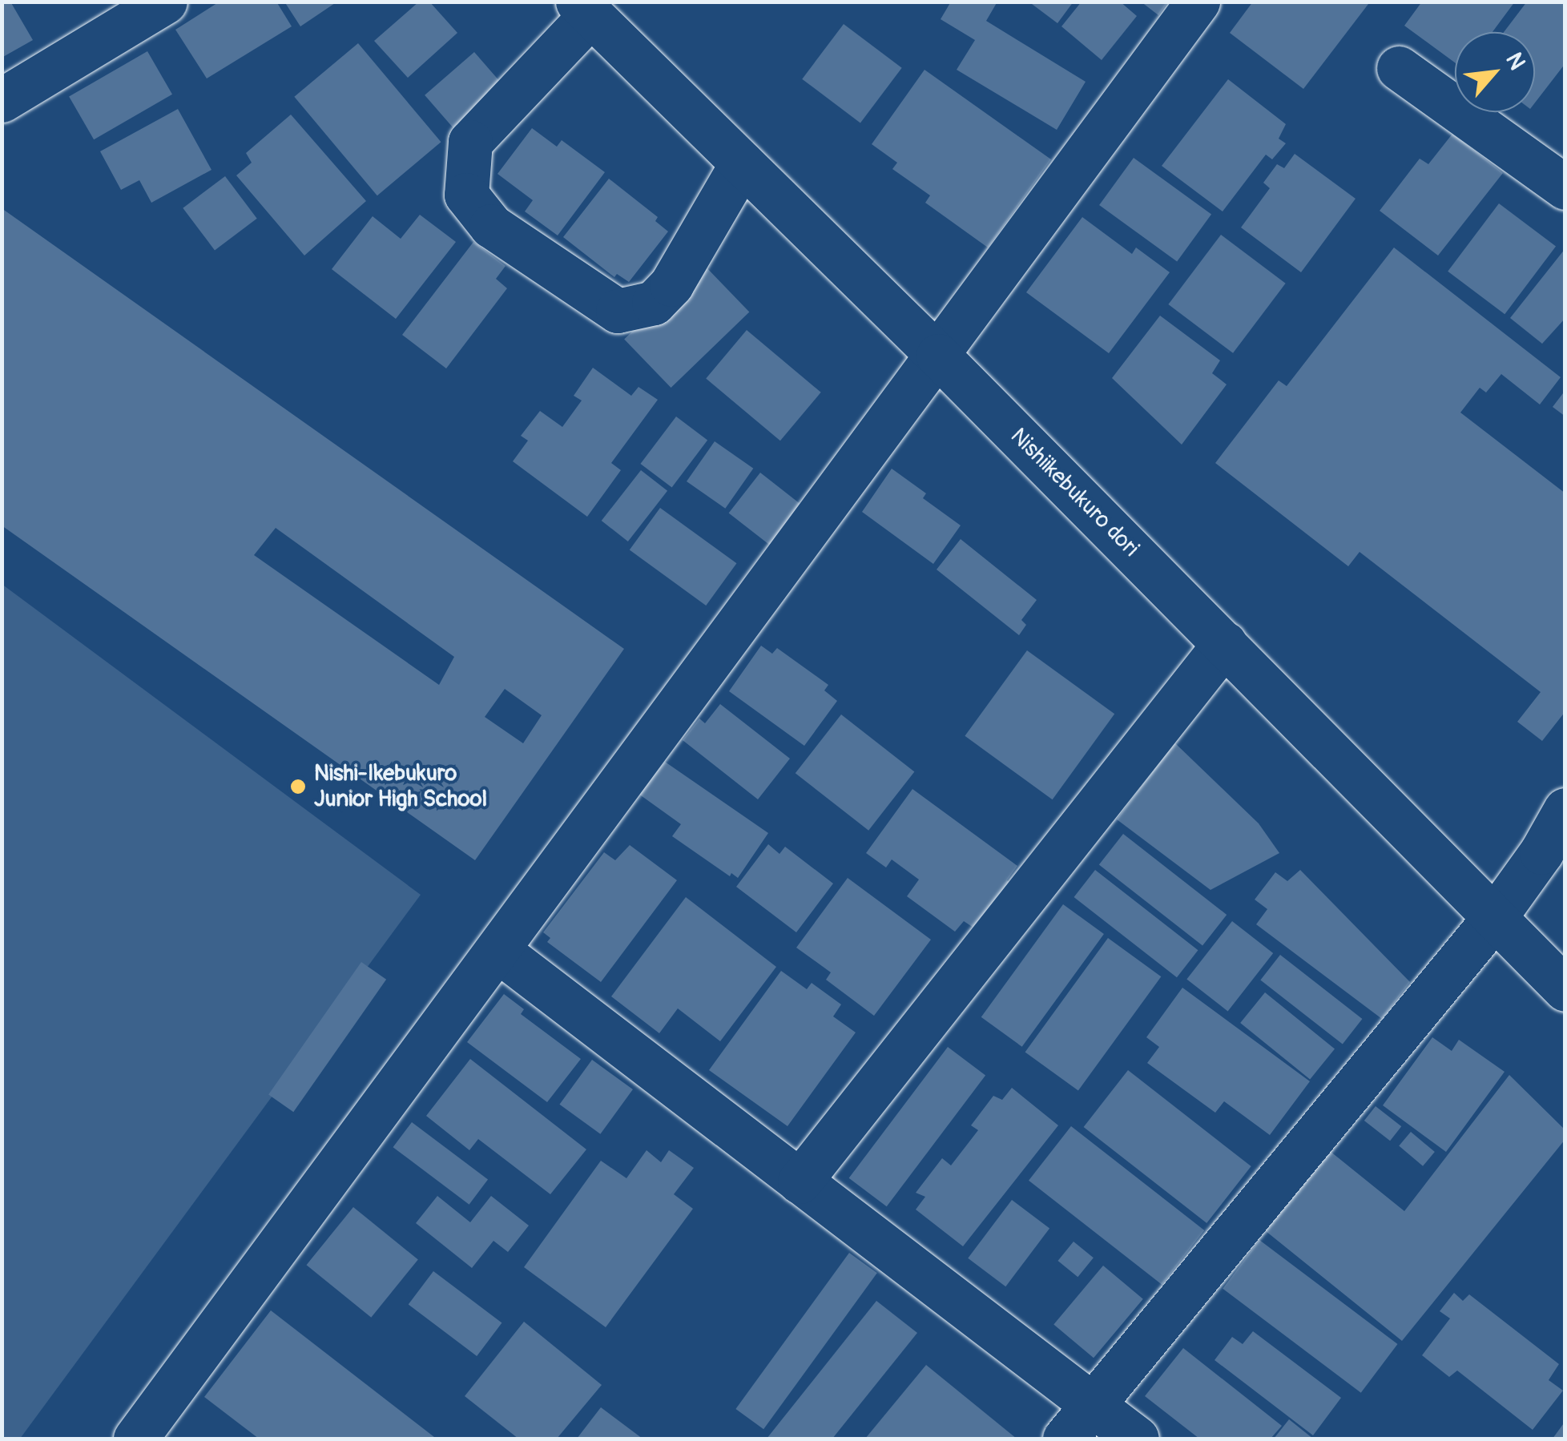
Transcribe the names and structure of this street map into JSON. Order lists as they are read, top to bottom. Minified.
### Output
{"streets":{"street":["Nishiikebukuro dori"]},"places":["Nishi-Ikebukuro Junior High School"],"north":"top right"}
